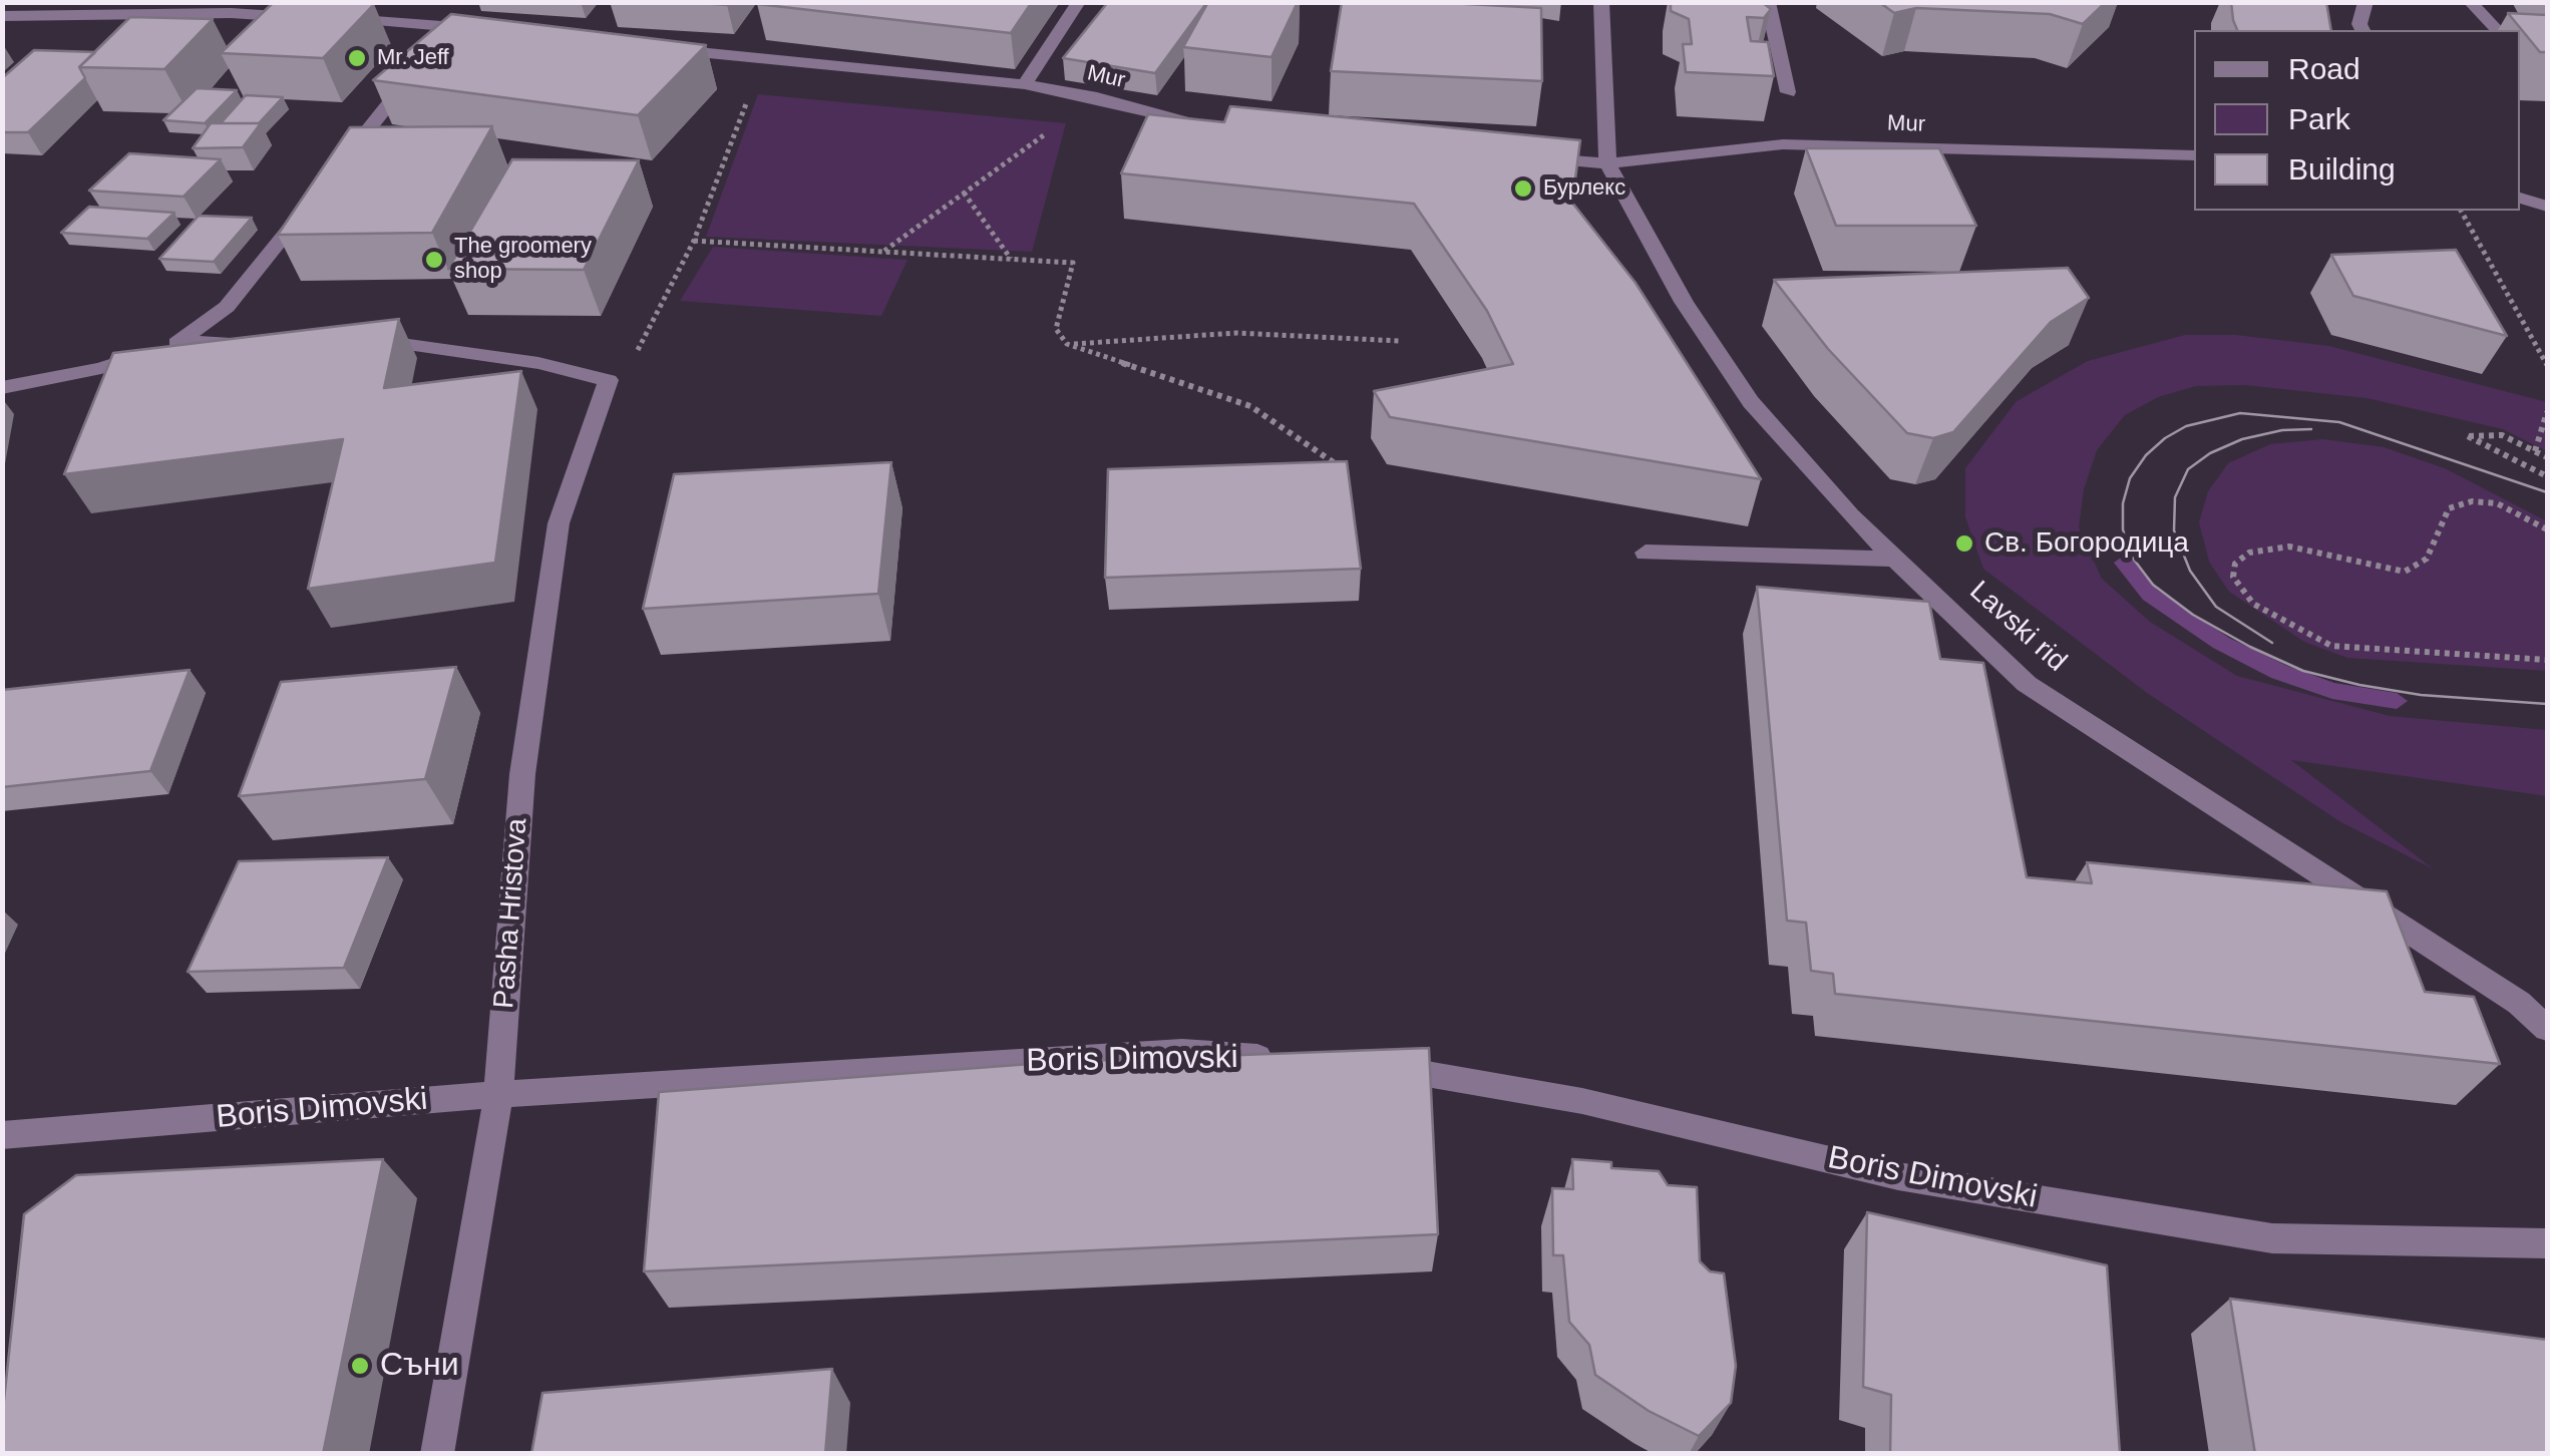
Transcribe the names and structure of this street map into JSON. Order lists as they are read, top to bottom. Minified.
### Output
{"streets":{"street":["Mur","Lavski rid","Pasha Hristova","Boris Dimovski"]},"crossings":[["Mur","Lavski rid"],["Pasha Hristova","Boris Dimovski"]],"places":["Mr. Jeff","Бурлекс","The groomery shop","Св. Богородица","Съни"],"legend":["Road","Park","Building"]}
